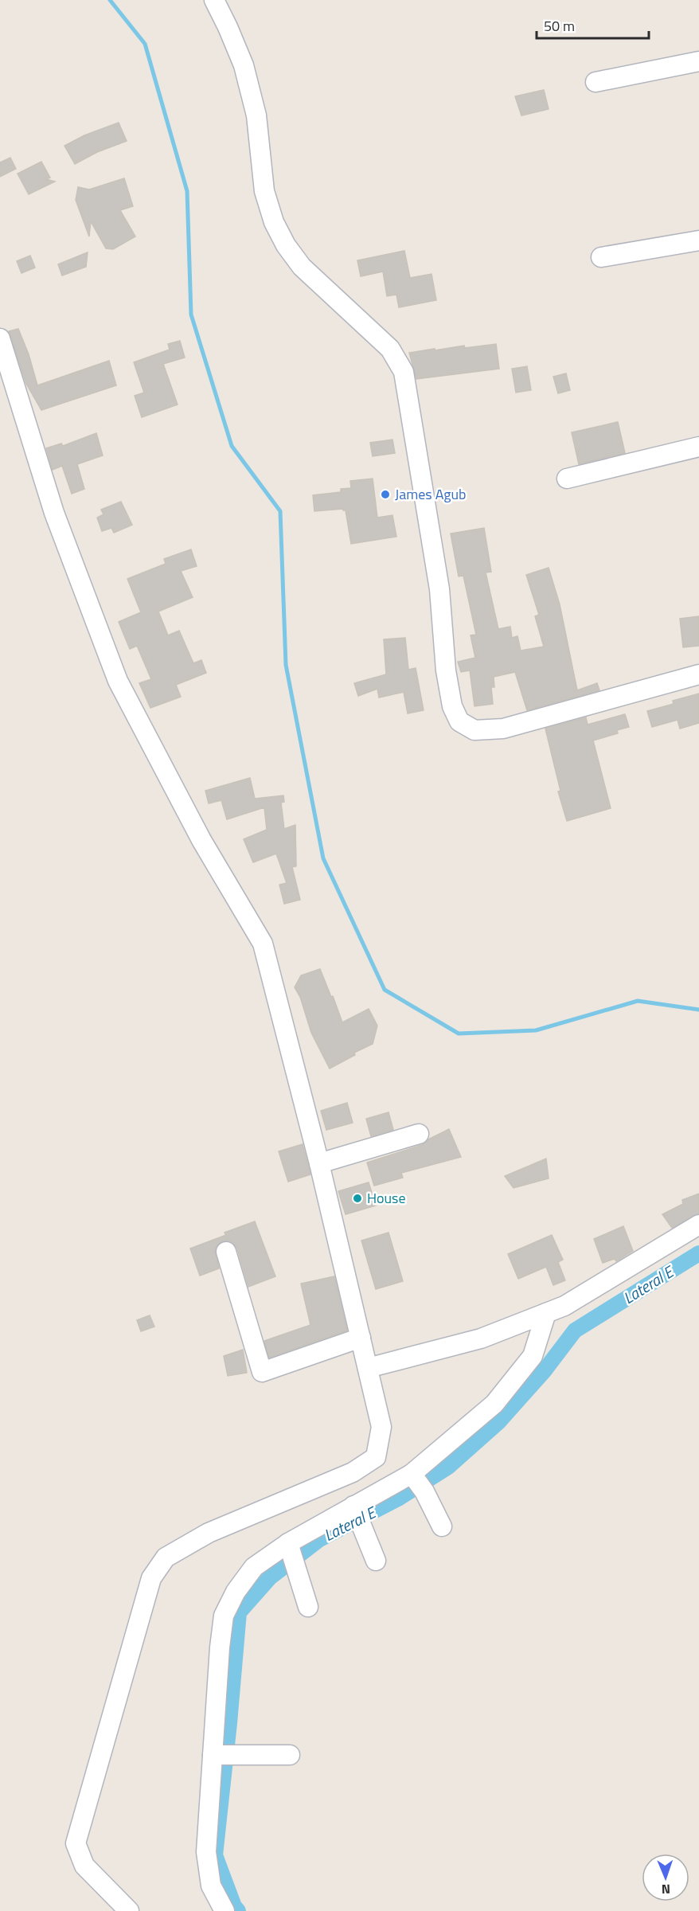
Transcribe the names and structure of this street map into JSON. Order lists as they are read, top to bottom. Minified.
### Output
{"water":["Lateral E"],"places":["James Agub","House"],"scale_bar":"50 m","north":"bottom"}
